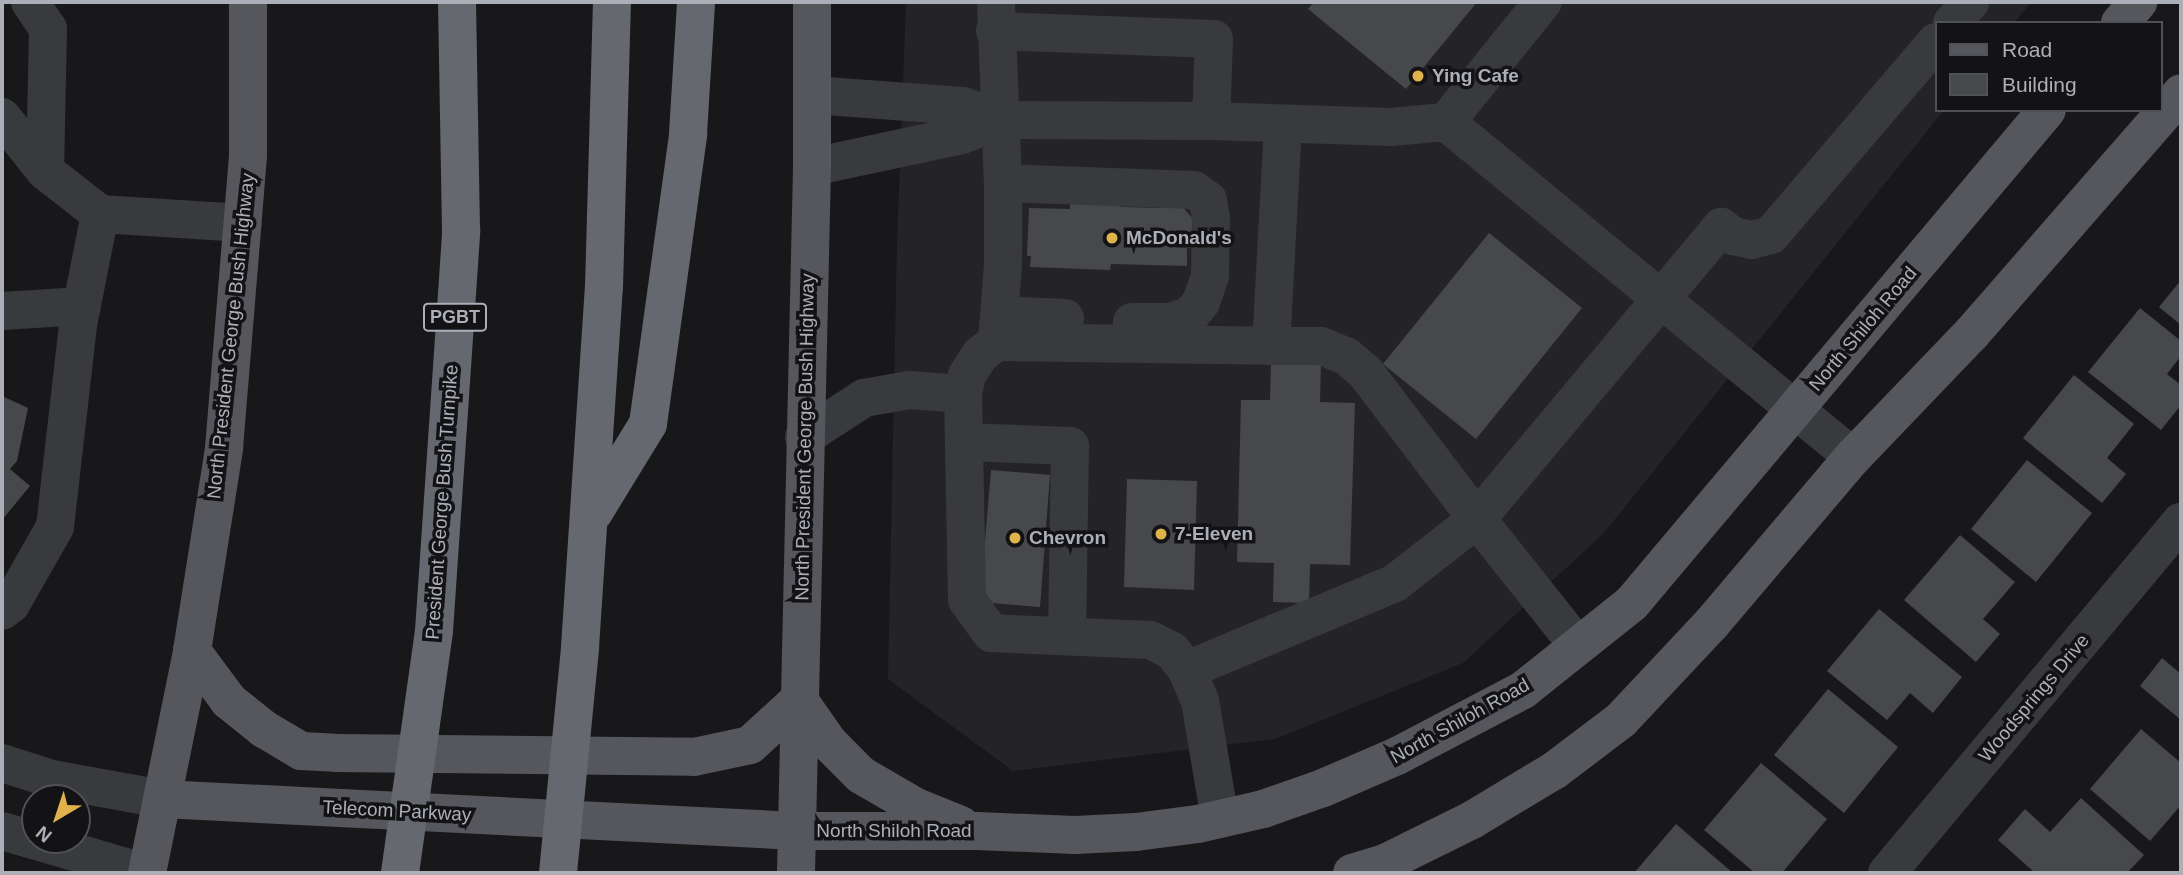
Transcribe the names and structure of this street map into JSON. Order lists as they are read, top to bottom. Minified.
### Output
{"streets":{"highway":["PGBT","President George Bush Turnpike"],"main road":["North Shiloh Road","North President George Bush Highway","Telecom Parkway"],"street":["Woodsprings Drive"]},"crossings":[["North Shiloh Road","North President George Bush Highway"],["North Shiloh Road","Telecom Parkway"],["North President George Bush Highway","Telecom Parkway"]],"places":["Ying Cafe","McDonald's","7-Eleven","Chevron"],"legend":["Road","Building"],"north":"bottom left"}
